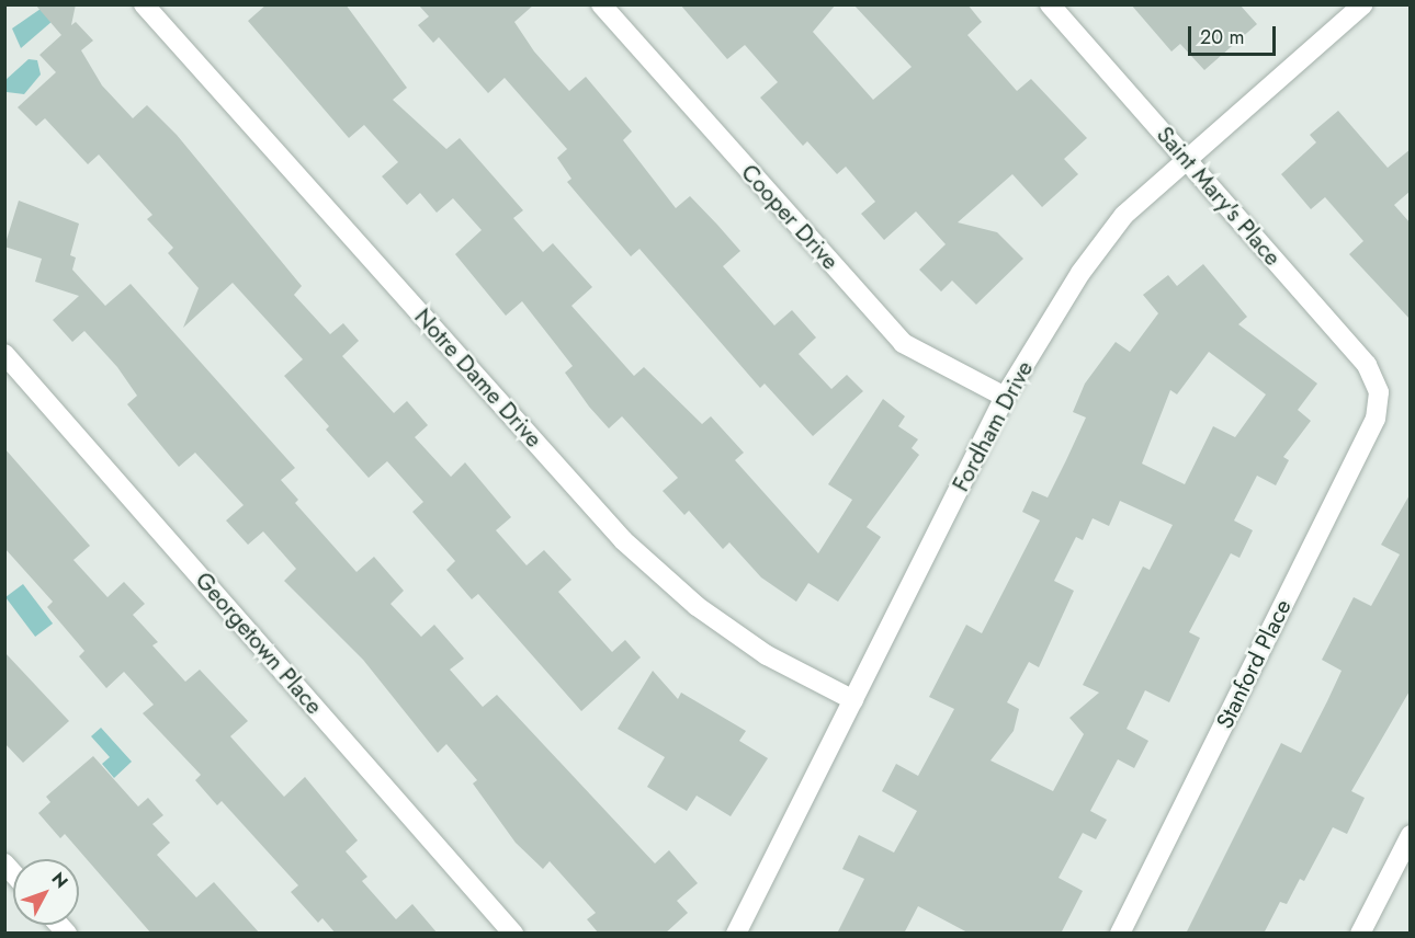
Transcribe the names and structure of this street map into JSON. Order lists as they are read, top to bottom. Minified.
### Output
{"streets":{"street":["Saint Mary's Place","Cooper Drive","Notre Dame Drive","Fordham Drive","Georgetown Place","Stanford Place"]},"crossings":[["Saint Mary's Place","Fordham Drive"],["Saint Mary's Place","Stanford Place"],["Cooper Drive","Fordham Drive"],["Notre Dame Drive","Fordham Drive"]],"scale_bar":"20 m","north":"top right"}
